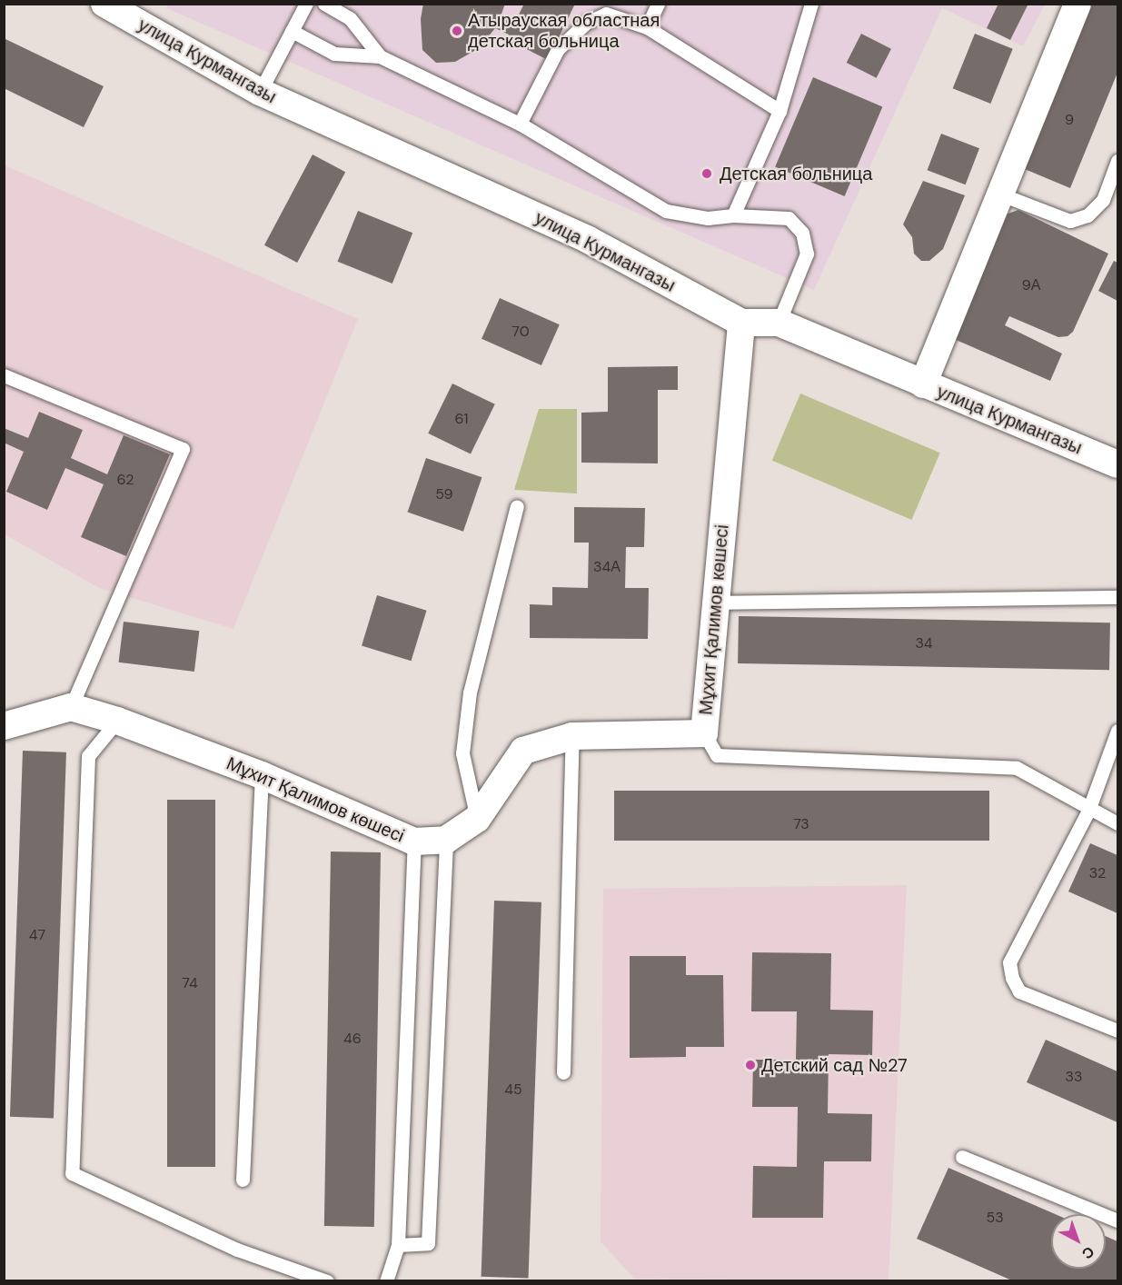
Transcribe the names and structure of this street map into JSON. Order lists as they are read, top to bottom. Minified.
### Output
{"streets":{"street":["улица Курмангазы","Мұхит Қалимов көшесі"]},"crossings":[["улица Курмангазы","Мұхит Қалимов көшесі"]],"places":["Атырауская областная детская больница","Детская больница","Детский сад №27"],"house_numbers":["9","9А","70","61","62","59","34А","34","73","32","47","74","46","33","45","53"],"north":"bottom right"}
